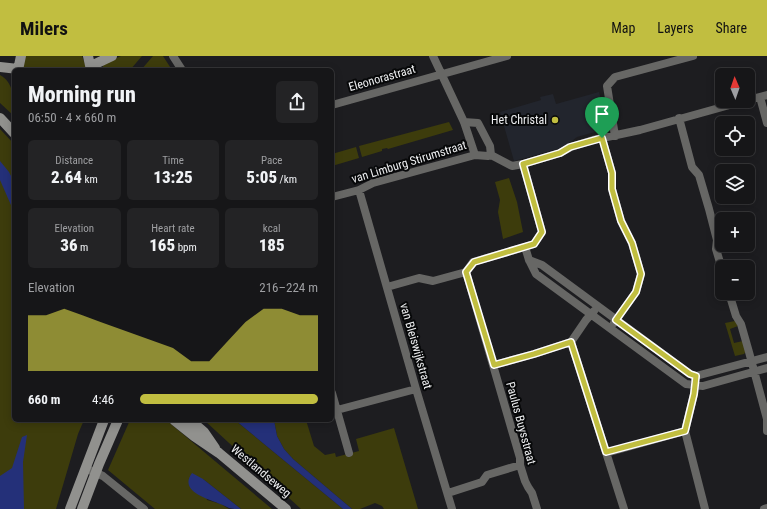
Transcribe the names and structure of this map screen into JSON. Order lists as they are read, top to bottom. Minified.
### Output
{"streets":{"street":["Eleonorastraat","van Limburg Stirumstraat","van Bleiswijkstraat","Paulus Buysstraat","Westlandseweg"]},"crossings":[["van Limburg Stirumstraat","van Bleiswijkstraat"]],"places":["Het Christal"],"north":"top","page":{"header":"Milers","nav":["Map","Layers","Share"],"map_buttons":["+","−"],"heading":["Morning run","06:50 · 4 × 660 m"],"stats":[["Distance","2.64 km"],["Time","13:25"],["Pace","5:05 /km"],["Elevation","36 m"],["Heart rate","165 bpm"],["kcal","185"]],"chart":["Elevation","216–224 m"],"list":[{"name":"660 m","note":"4:46"}]}}
